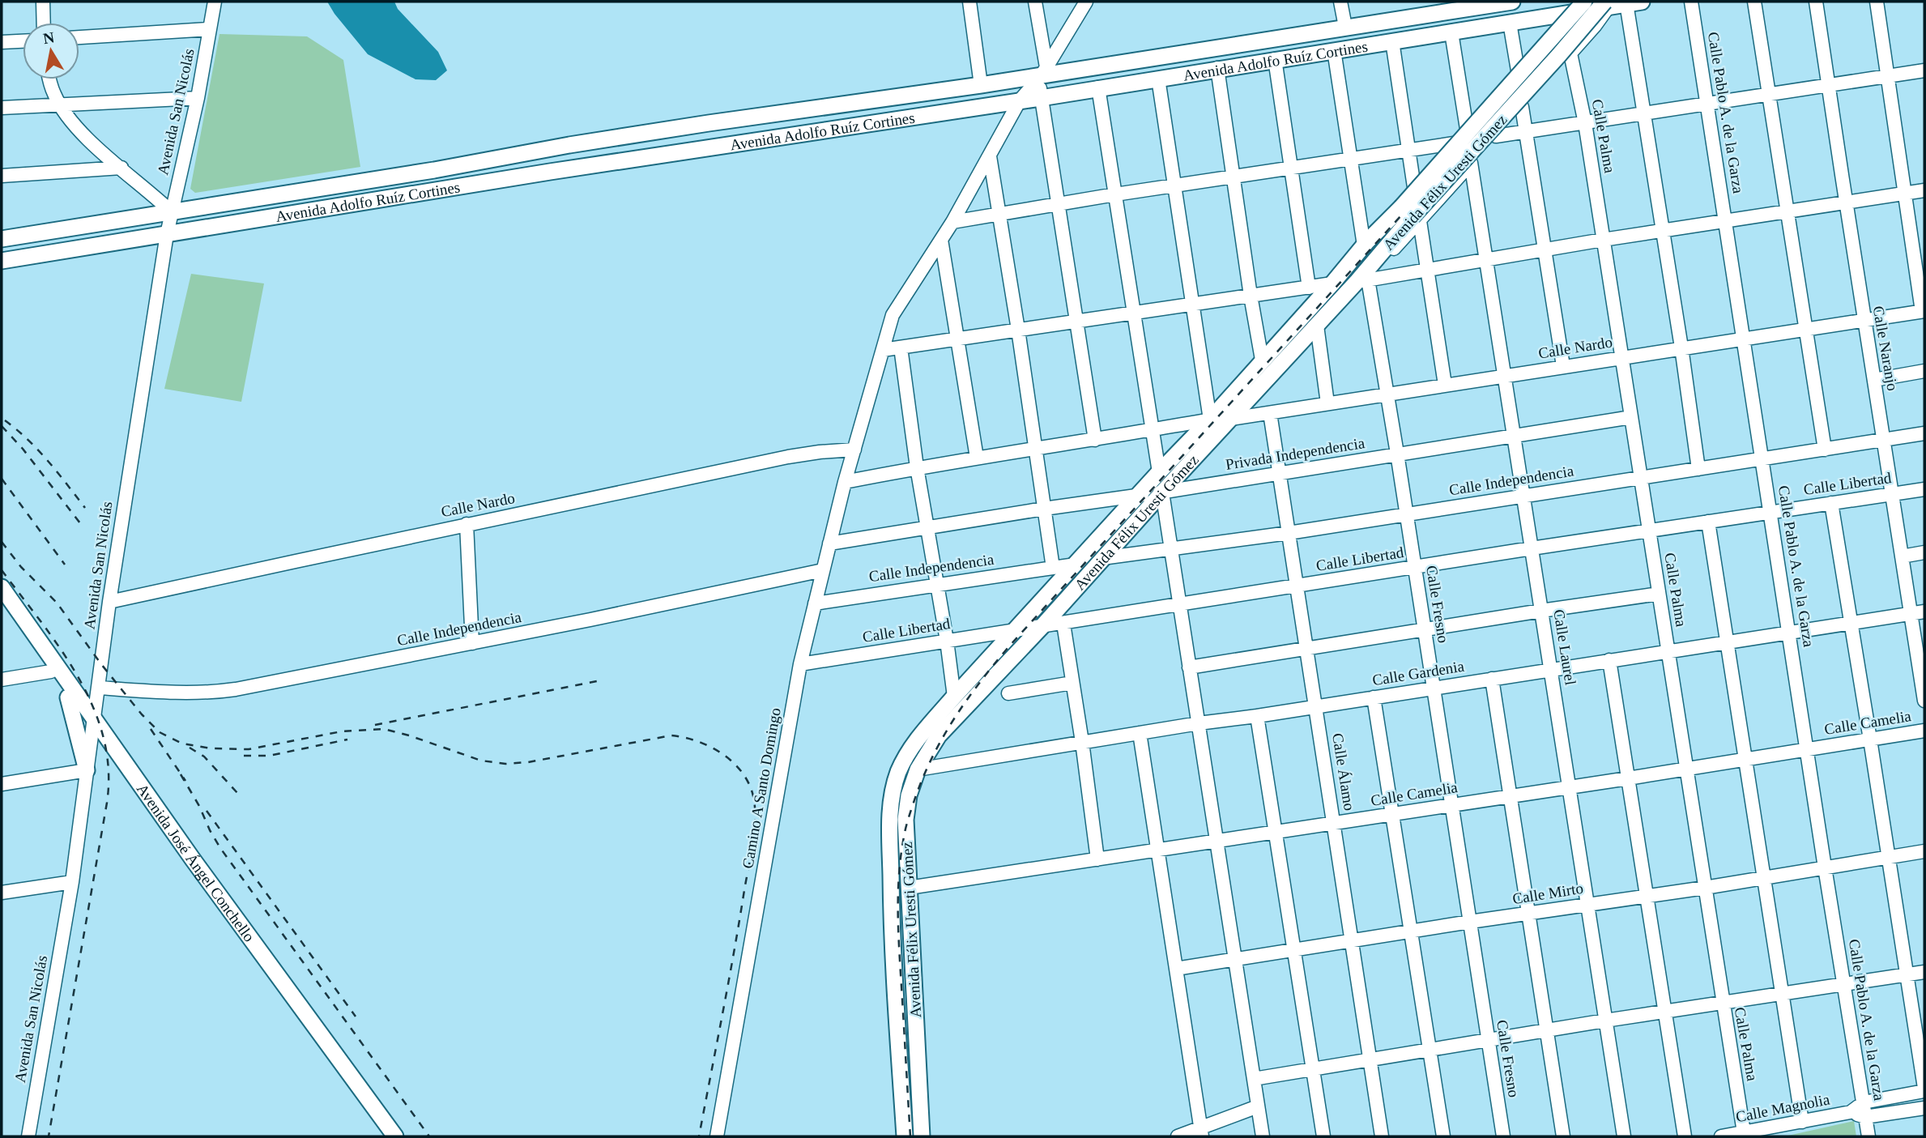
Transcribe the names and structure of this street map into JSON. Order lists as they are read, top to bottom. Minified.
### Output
{"streets":{"main road":["Avenida Adolfo Ruíz Cortines","Avenida Félix Uresti Gómez","Avenida José Ángel Conchello"],"street":["Avenida San Nicolás","Calle Pablo A. de la Garza","Calle Palma","Calle Nardo","Calle Naranjo","Privada Independencia","Calle Independencia","Calle Libertad","Calle Fresno","Calle Laurel","Calle Gardenia","Calle Camelia","Calle Álamo","Camino A Santo Domingo","Calle Mirto","Calle Magnolia"]},"crossings":[["Avenida Adolfo Ruíz Cortines","Avenida San Nicolás"],["Avenida Adolfo Ruíz Cortines","Avenida Félix Uresti Gómez"],["Avenida San Nicolás","Calle Nardo"],["Avenida San Nicolás","Calle Independencia"],["Avenida San Nicolás","Avenida José Ángel Conchello"],["Calle Pablo A. de la Garza","Calle Nardo"],["Calle Pablo A. de la Garza","Calle Independencia"],["Calle Pablo A. de la Garza","Calle Libertad"],["Calle Pablo A. de la Garza","Calle Gardenia"],["Calle Pablo A. de la Garza","Calle Camelia"],["Calle Pablo A. de la Garza","Calle Mirto"],["Calle Pablo A. de la Garza","Calle Magnolia"],["Calle Palma","Calle Nardo"],["Calle Palma","Privada Independencia"],["Calle Palma","Calle Independencia"],["Calle Palma","Calle Libertad"],["Calle Palma","Calle Gardenia"],["Calle Palma","Calle Camelia"],["Calle Palma","Calle Mirto"],["Calle Palma","Calle Magnolia"],["Avenida Félix Uresti Gómez","Calle Nardo"],["Avenida Félix Uresti Gómez","Privada Independencia"],["Avenida Félix Uresti Gómez","Calle Independencia"],["Avenida Félix Uresti Gómez","Calle Libertad"],["Avenida Félix Uresti Gómez","Calle Fresno"],["Avenida Félix Uresti Gómez","Calle Gardenia"],["Avenida Félix Uresti Gómez","Calle Camelia"],["Calle Nardo","Calle Naranjo"],["Calle Nardo","Calle Fresno"],["Calle Nardo","Calle Laurel"],["Calle Nardo","Calle Álamo"],["Calle Nardo","Camino A Santo Domingo"],["Calle Naranjo","Calle Independencia"],["Calle Naranjo","Calle Libertad"],["Calle Naranjo","Calle Gardenia"],["Privada Independencia","Calle Fresno"],["Privada Independencia","Calle Laurel"],["Privada Independencia","Calle Álamo"],["Privada Independencia","Camino A Santo Domingo"],["Calle Independencia","Calle Fresno"],["Calle Independencia","Calle Laurel"],["Calle Independencia","Calle Álamo"],["Calle Independencia","Camino A Santo Domingo"],["Calle Libertad","Calle Fresno"],["Calle Libertad","Calle Laurel"],["Calle Libertad","Calle Álamo"],["Calle Libertad","Camino A Santo Domingo"],["Calle Fresno","Calle Gardenia"],["Calle Fresno","Calle Camelia"],["Calle Fresno","Calle Mirto"],["Calle Laurel","Calle Gardenia"],["Calle Laurel","Calle Camelia"],["Calle Laurel","Calle Mirto"],["Calle Gardenia","Calle Álamo"],["Calle Camelia","Calle Álamo"],["Calle Álamo","Calle Mirto"]],"north":"top"}
